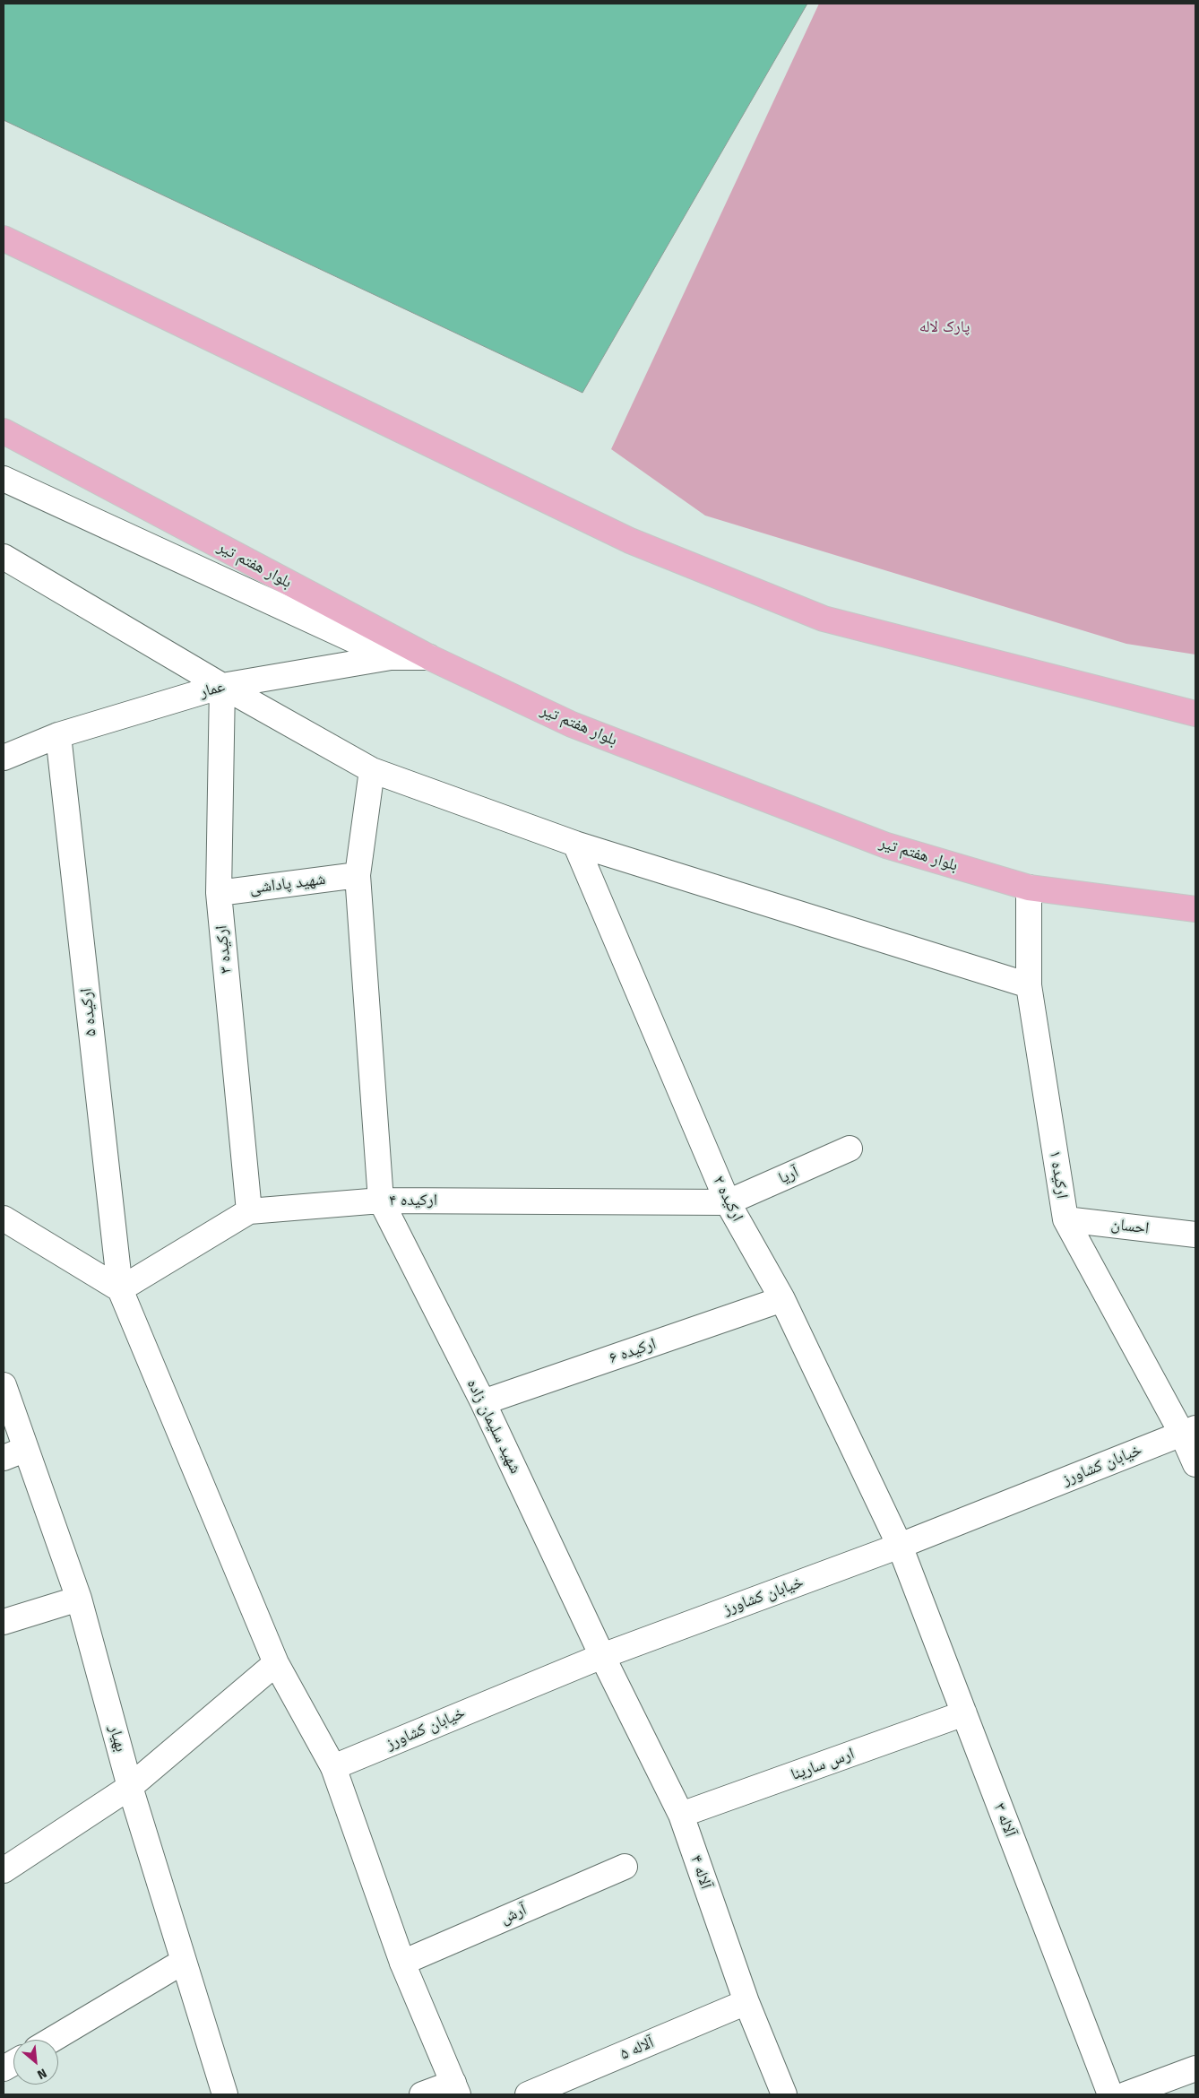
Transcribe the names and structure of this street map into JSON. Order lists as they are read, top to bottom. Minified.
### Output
{"streets":{"main road":["بلوار هفتم تیر"],"street":["عمار","شهید پاداشی","ارکیده ۳","ارکیده ۵","ارکیده ۱","آریا","ارکیده ۲","ارکیده ۴","احسان","ارکیده ۶","شهید سلیمان زاده","خیابان کشاورز","بهیار","ارس سارینا","آلاله ۳","آلاله ۴","آرش","آلاله ۵"]},"crossings":[["بلوار هفتم تیر","عمار"],["بلوار هفتم تیر","ارکیده ۱"],["عمار","ارکیده ۳"],["عمار","ارکیده ۵"],["شهید پاداشی","ارکیده ۳"],["ارکیده ۳","ارکیده ۴"],["ارکیده ۵","ارکیده ۴"],["ارکیده ۵","خیابان کشاورز"],["ارکیده ۵","آرش"],["ارکیده ۱","احسان"],["ارکیده ۱","خیابان کشاورز"],["آریا","ارکیده ۲"],["آریا","ارکیده ۴"],["ارکیده ۲","ارکیده ۴"],["ارکیده ۲","ارکیده ۶"],["ارکیده ۲","خیابان کشاورز"],["ارکیده ۲","آلاله ۳"],["ارکیده ۴","شهید سلیمان زاده"],["ارکیده ۶","شهید سلیمان زاده"],["شهید سلیمان زاده","خیابان کشاورز"],["شهید سلیمان زاده","آلاله ۴"],["خیابان کشاورز","آلاله ۳"],["خیابان کشاورز","آلاله ۴"],["ارس سارینا","آلاله ۳"],["ارس سارینا","آلاله ۴"],["آلاله ۴","آلاله ۵"]],"parks":["پارک لاله"],"north":"bottom right"}
